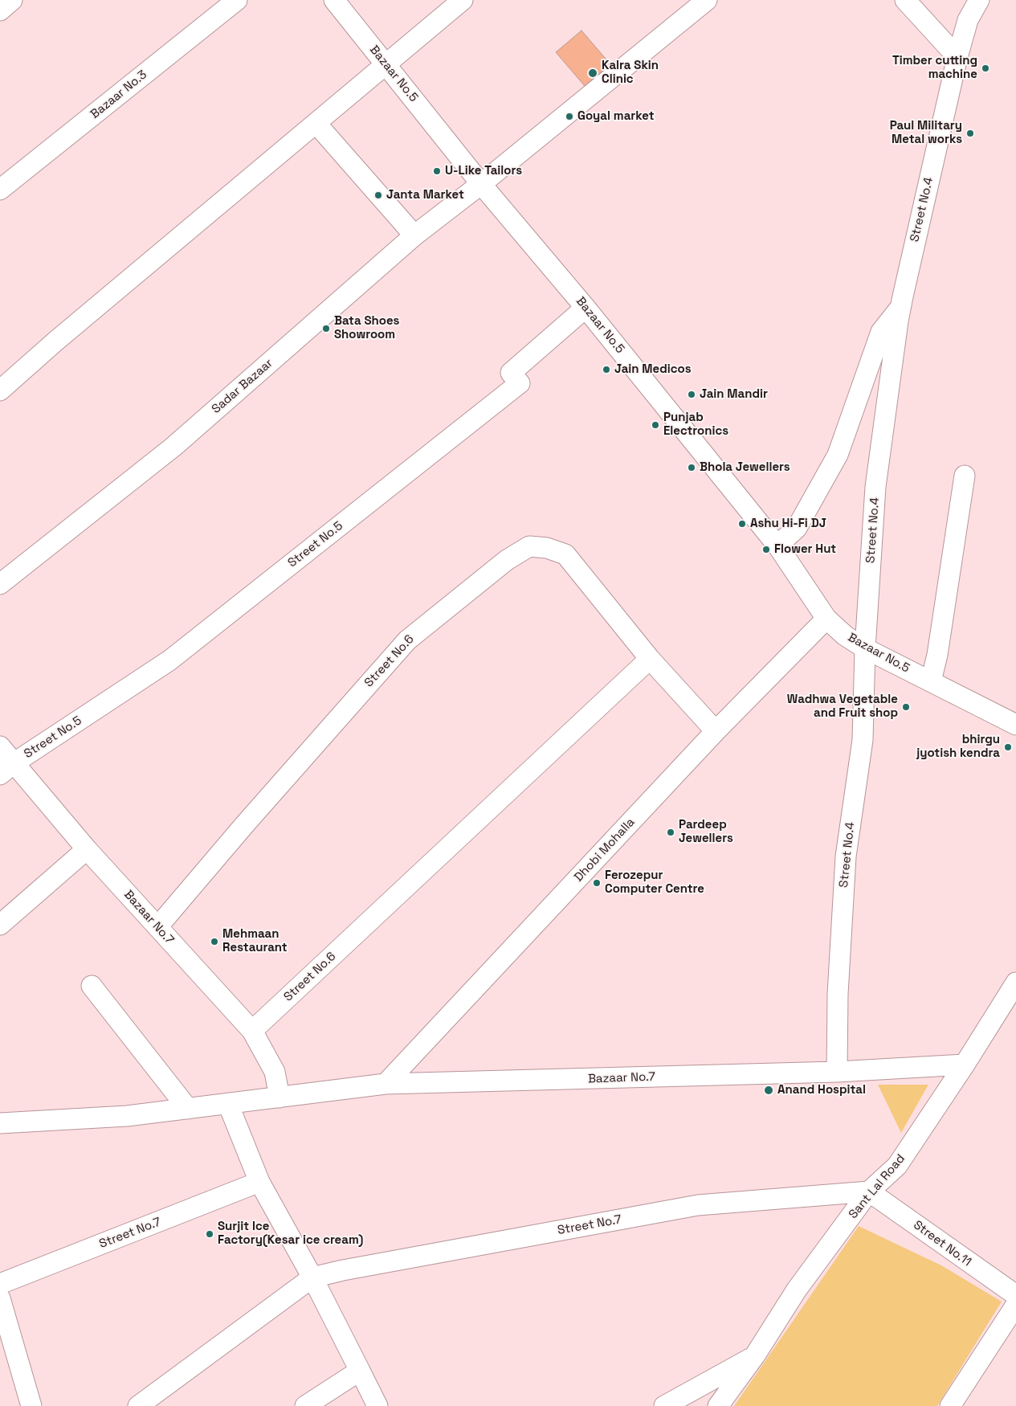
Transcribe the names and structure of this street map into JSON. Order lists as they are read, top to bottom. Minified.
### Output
{"streets":{"street":["Bazaar No.5","Bazaar No.3","Street No.4","Sadar Bazaar","Street No.5","Street No.6","Dhobi Mohalla","Bazaar No.7","Sant Lal Road","Street No.7","Street No.11"]},"crossings":[["Bazaar No.5","Street No.4"],["Bazaar No.5","Sadar Bazaar"],["Bazaar No.5","Street No.5"],["Bazaar No.5","Dhobi Mohalla"],["Street No.4","Bazaar No.7"],["Street No.5","Bazaar No.7"],["Street No.6","Dhobi Mohalla"],["Street No.6","Bazaar No.7"],["Dhobi Mohalla","Bazaar No.7"],["Bazaar No.7","Sant Lal Road"],["Sant Lal Road","Street No.7"],["Sant Lal Road","Street No.11"],["Street No.7","Street No.11"]],"places":["Timber cutting machine","Kalra Skin Clinic","Goyal market","Paul Military Metal works","U-Like Tailors","Janta Market","Bata Shoes Showroom","Jain Medicos","Jain Mandir","Punjab Electronics","Bhola Jewellers","Ashu Hi-Fi DJ","Flower Hut","Wadhwa Vegetable and Fruit shop","bhirgu jyotish kendra","Pardeep Jewellers","Ferozepur Computer Centre","Mehmaan Restaurant","Anand Hospital","Surjit Ice Factory(Kesar ice cream)"]}
